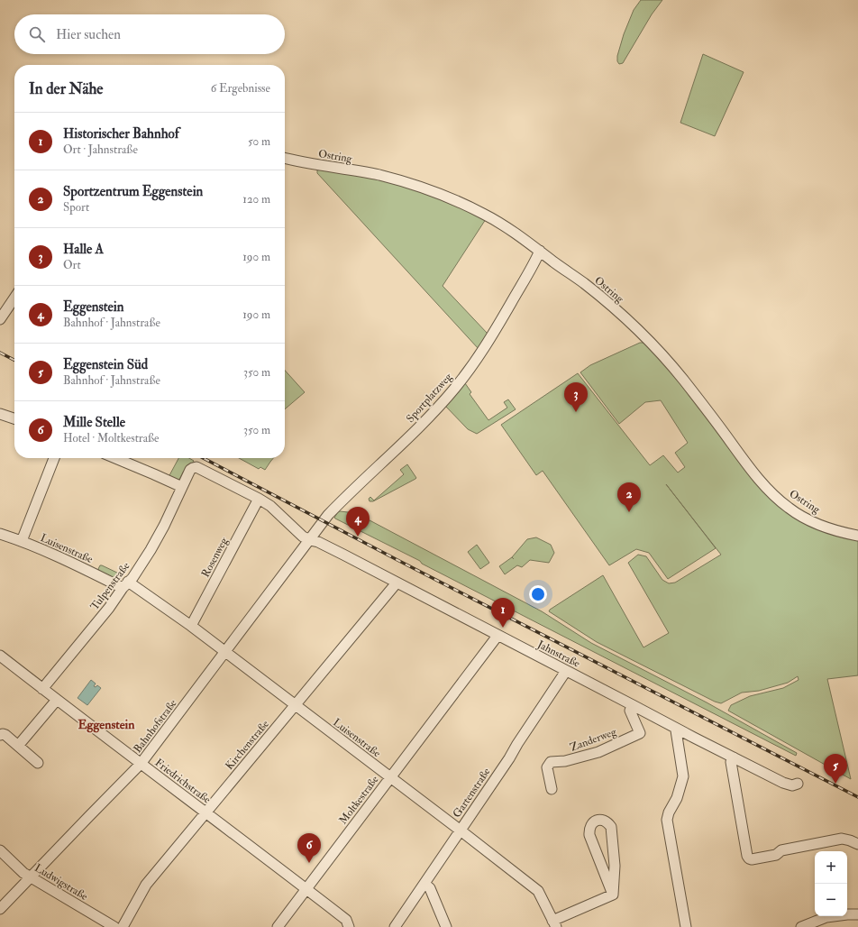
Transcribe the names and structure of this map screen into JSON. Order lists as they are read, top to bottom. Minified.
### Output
{"streets":{"street":["Ostring","Sportplatzweg","Luisenstraße","Rosenweg","Tulpenstraße","Jahnstraße","Bahnhofstraße","Zanderweg","Kirchenstraße","Friedrichstraße","Gartenstraße","Moltkestraße","Ludwigstraße"]},"crossings":[["Ostring","Sportplatzweg"],["Sportplatzweg","Jahnstraße"],["Sportplatzweg","Bahnhofstraße"],["Luisenstraße","Rosenweg"],["Luisenstraße","Tulpenstraße"],["Luisenstraße","Bahnhofstraße"],["Luisenstraße","Kirchenstraße"],["Luisenstraße","Gartenstraße"],["Luisenstraße","Moltkestraße"],["Rosenweg","Tulpenstraße"],["Rosenweg","Jahnstraße"],["Tulpenstraße","Jahnstraße"],["Tulpenstraße","Friedrichstraße"],["Jahnstraße","Bahnhofstraße"],["Jahnstraße","Zanderweg"],["Jahnstraße","Kirchenstraße"],["Jahnstraße","Gartenstraße"],["Jahnstraße","Moltkestraße"],["Bahnhofstraße","Friedrichstraße"],["Bahnhofstraße","Ludwigstraße"],["Kirchenstraße","Friedrichstraße"],["Friedrichstraße","Moltkestraße"]],"districts":["Eggenstein"],"page":{"search":"Hier suchen","heading":["In der Nähe","6 Ergebnisse"],"list":[{"mark":"1","name":"Historischer Bahnhof","note":"Ort · Jahnstraße","value":"50 m"},{"mark":"2","name":"Sportzentrum Eggenstein","note":"Sport","value":"120 m"},{"mark":"3","name":"Halle A","note":"Ort","value":"190 m"},{"mark":"4","name":"Eggenstein","note":"Bahnhof · Jahnstraße","value":"190 m"},{"mark":"5","name":"Eggenstein Süd","note":"Bahnhof · Jahnstraße","value":"350 m"},{"mark":"6","name":"Mille Stelle","note":"Hotel · Moltkestraße","value":"350 m"}],"pins":["3","2","4","1","5","6"],"map_buttons":["+","−"]}}
